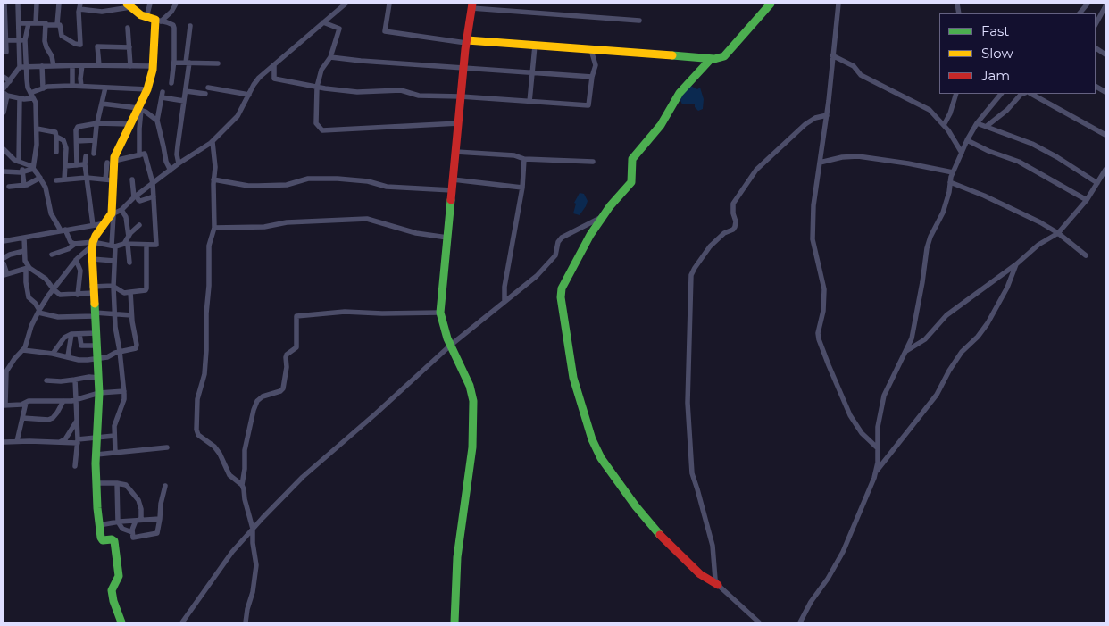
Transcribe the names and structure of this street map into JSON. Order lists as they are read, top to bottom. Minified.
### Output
{"legend":["Fast","Slow","Jam"]}
